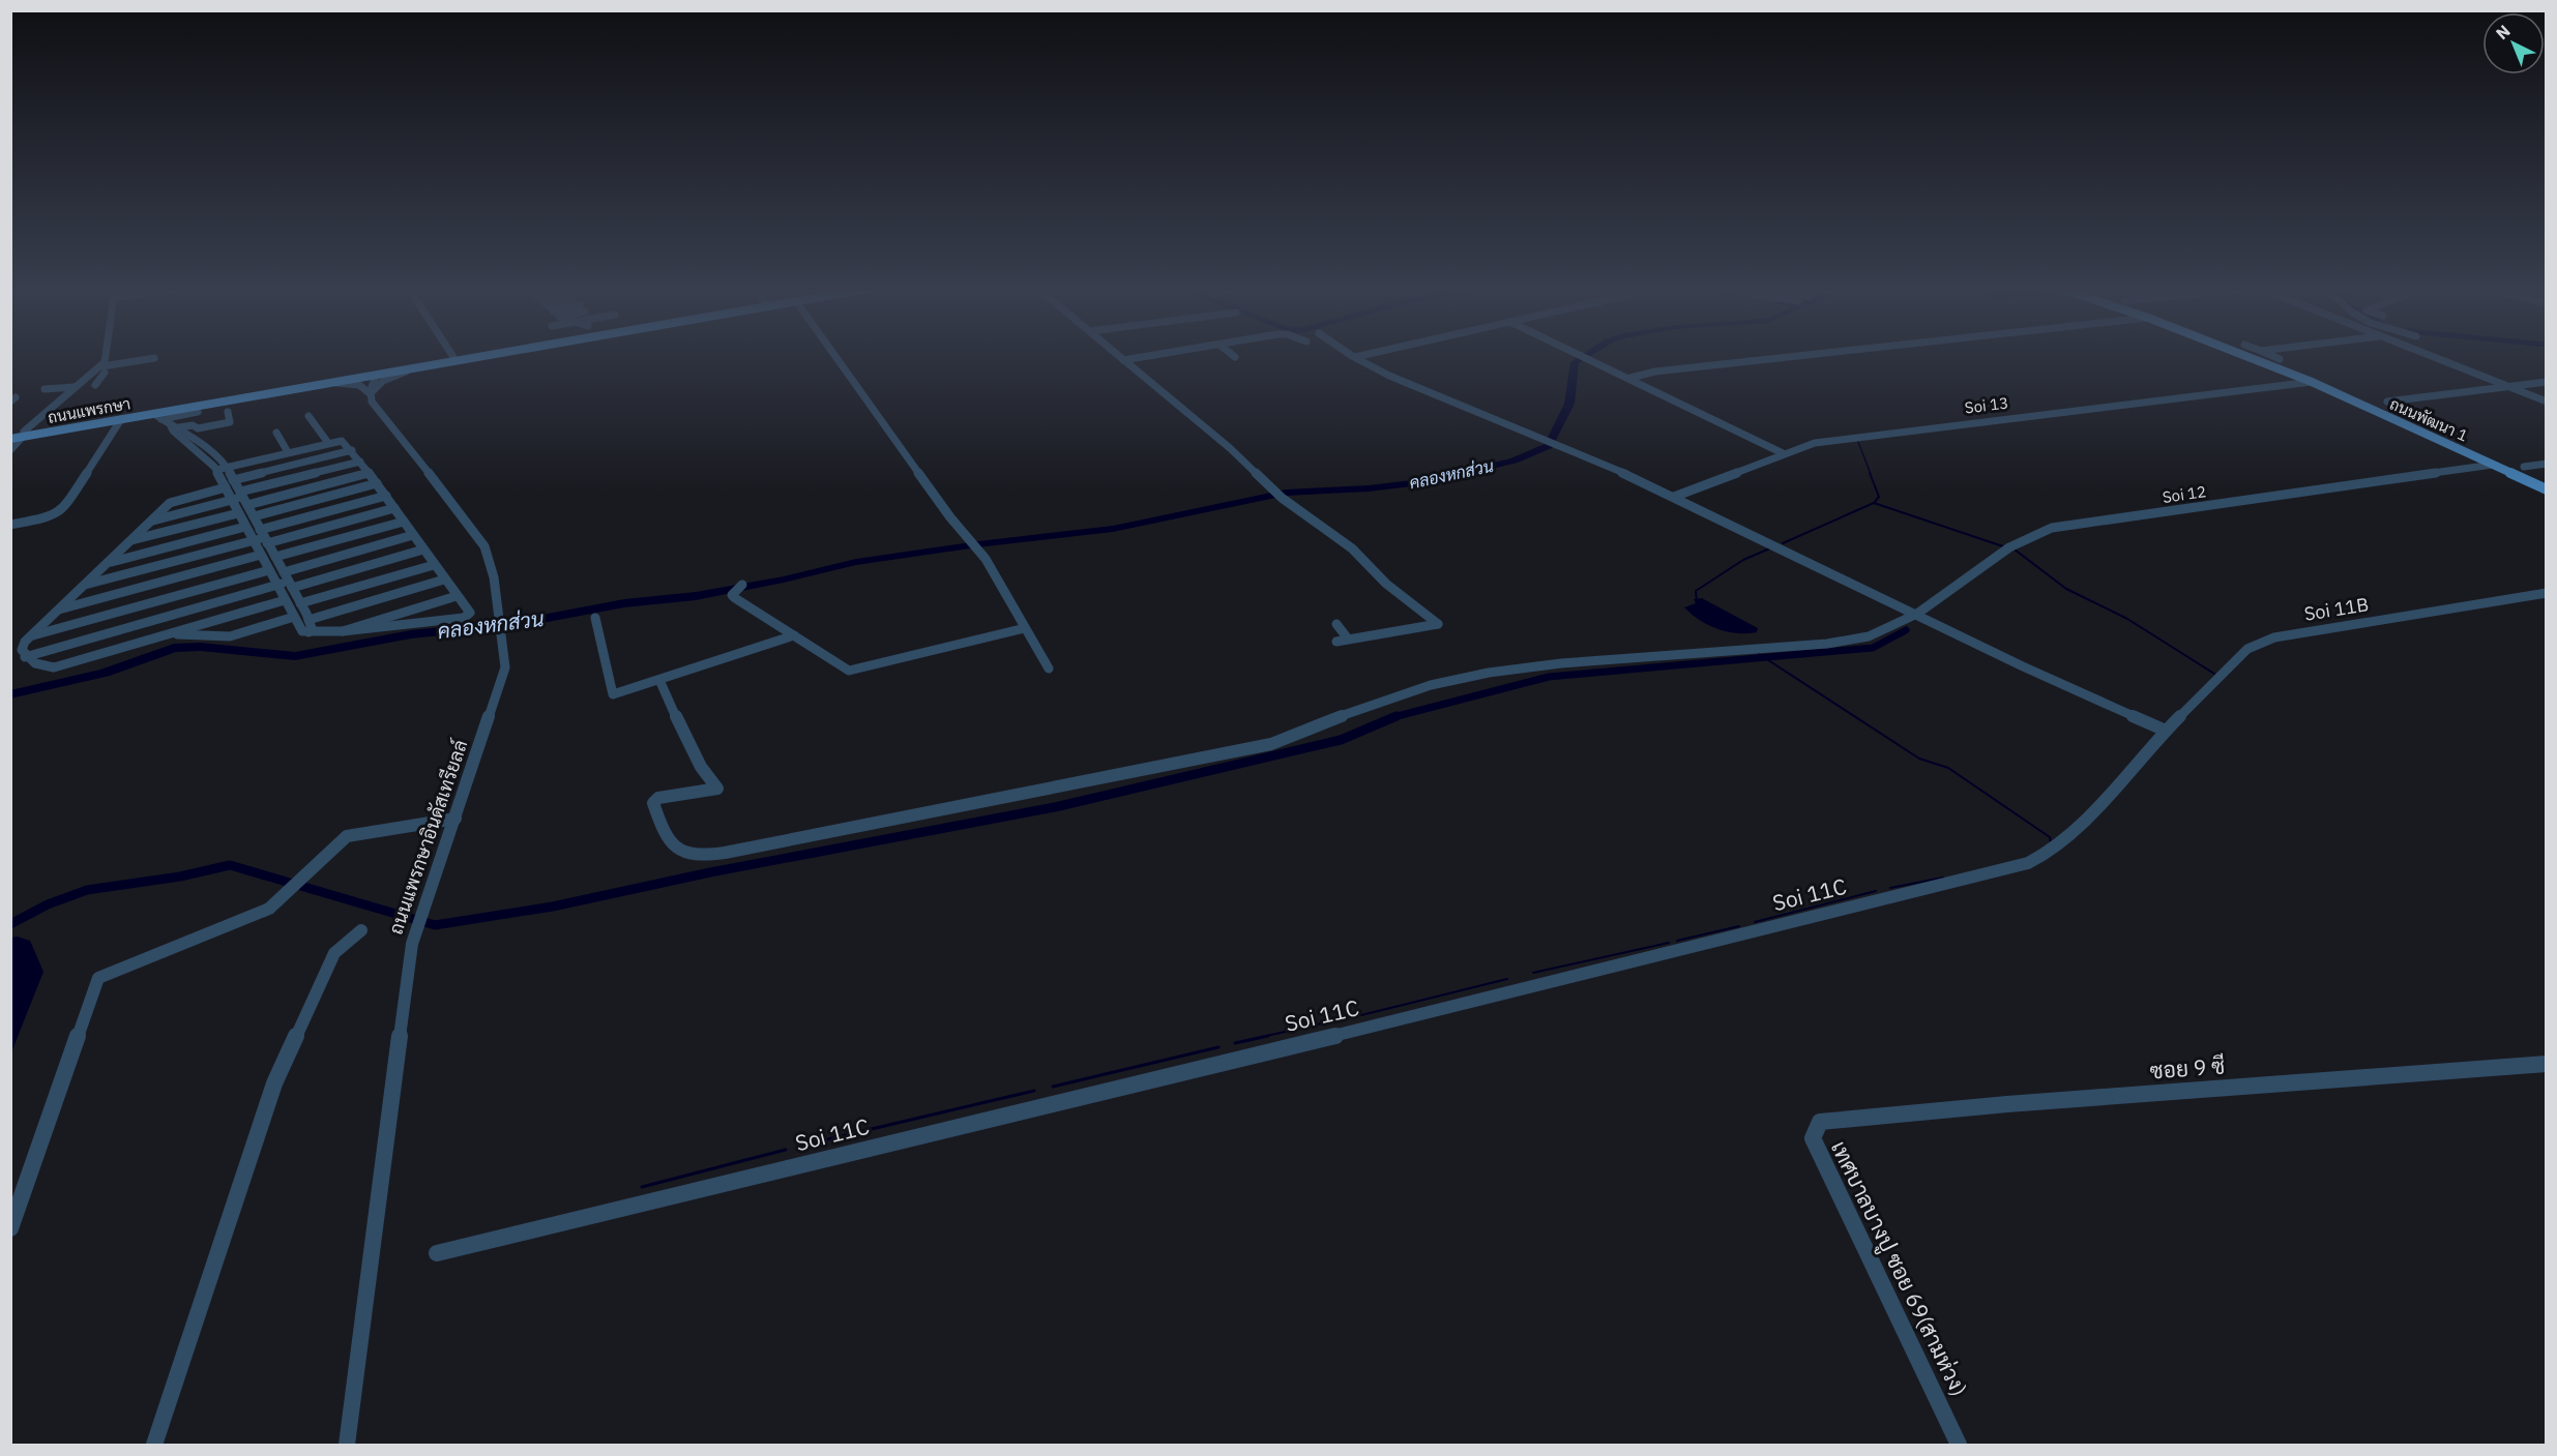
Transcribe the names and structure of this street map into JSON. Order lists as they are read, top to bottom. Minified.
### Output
{"streets":{"main road":["ถนนแพรกษา","ถนนพัฒนา 1"],"street":["Soi 13","Soi 12","Soi 11B","ถนนแพรกษาอินดัสเทรียลล์","Soi 11C","ซอย 9 ซี","เทศบาลบางปู ซอย 69(สามห่วง)"]},"crossings":[["Soi 13","ถนนพัฒนา 1"],["ถนนพัฒนา 1","Soi 12"],["Soi 11B","Soi 11C"],["ซอย 9 ซี","เทศบาลบางปู ซอย 69(สามห่วง)"]],"water":["คลองหกส่วน"],"north":"top left"}
